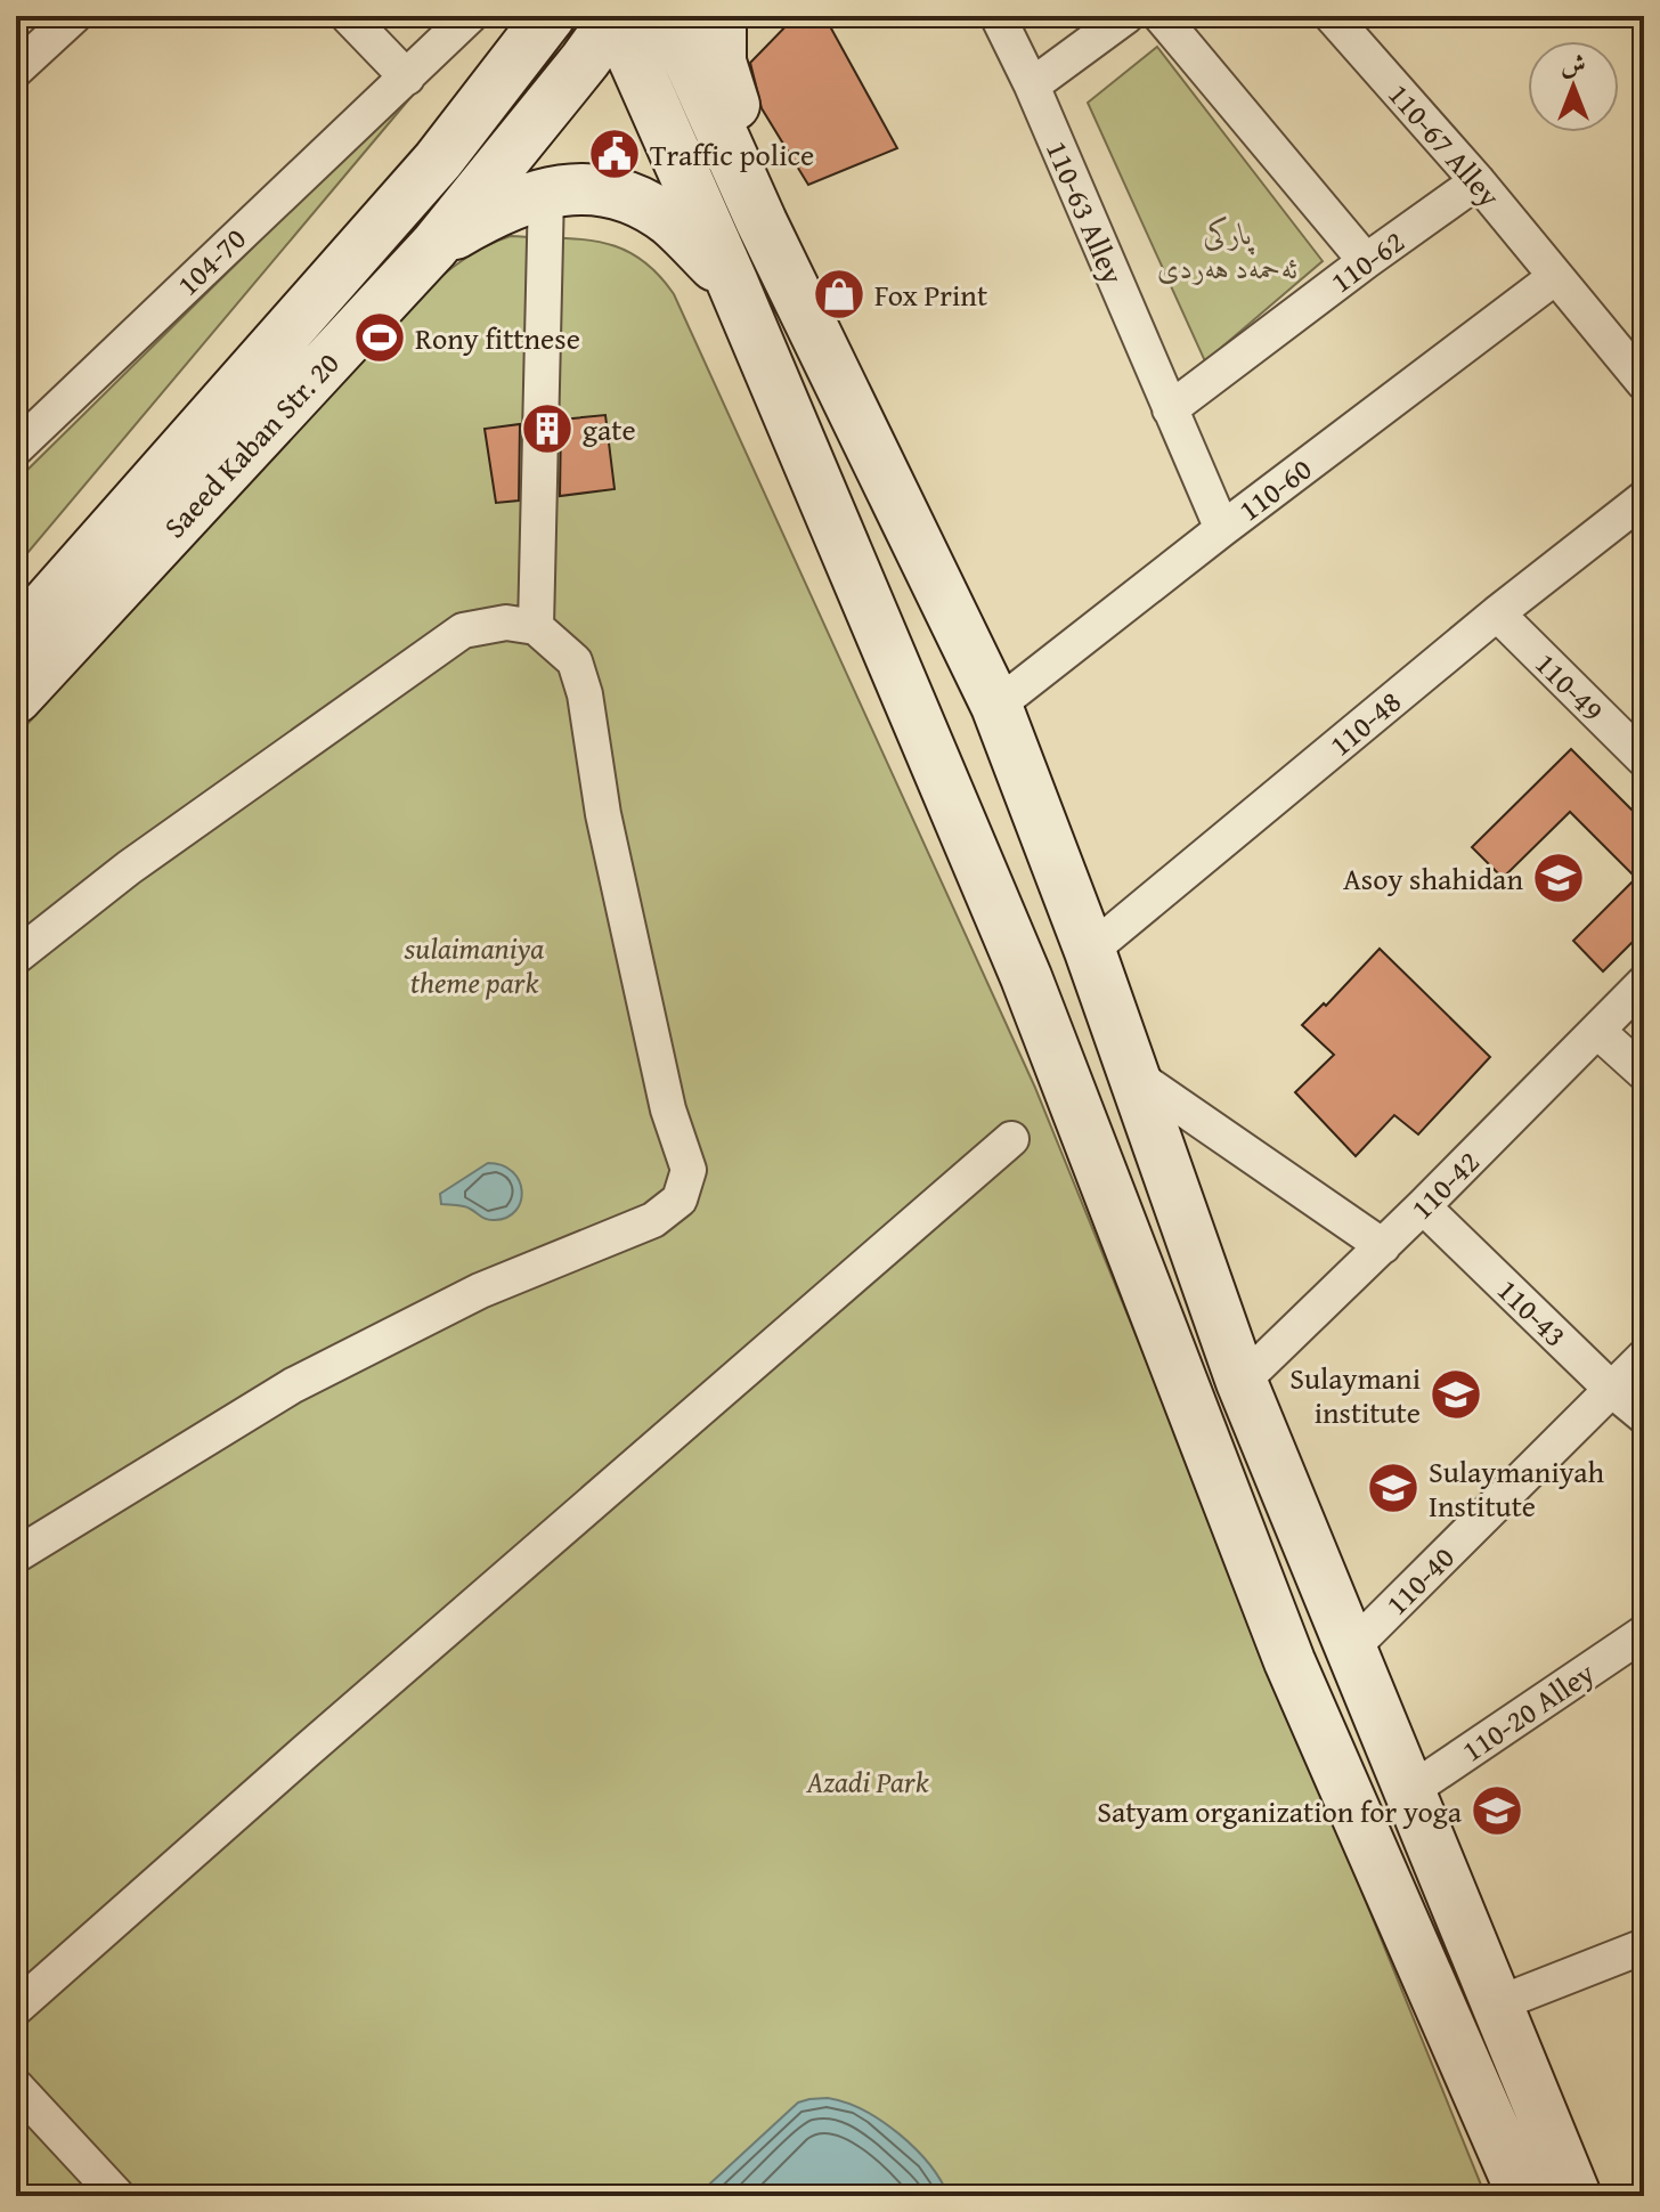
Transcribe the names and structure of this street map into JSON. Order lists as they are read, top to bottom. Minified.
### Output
{"streets":{"main road":["Saeed Kaban Str. 20"],"street":["110-67 Alley","110-63 Alley","104-70","110-62","110-60","110-49","110-48","110-42","110-43","110-40","110-20 Alley"]},"crossings":[["110-67 Alley","110-62"],["110-67 Alley","110-60"],["110-63 Alley","110-62"],["110-63 Alley","110-60"],["110-49","110-48"],["110-42","110-43"],["110-43","110-40"]],"parks":["پارکی ئەحمەد هەردی","sulaimaniya theme park","Azadi Park"],"places":{"public building":["Traffic police"],"shop":["Fox Print"],"sports":["Rony fittnese"],"building":["gate"],"school or university":["Asoy shahidan","Sulaymani institute","Sulaymaniyah Institute","Satyam organization for yoga"]},"north":"top"}
